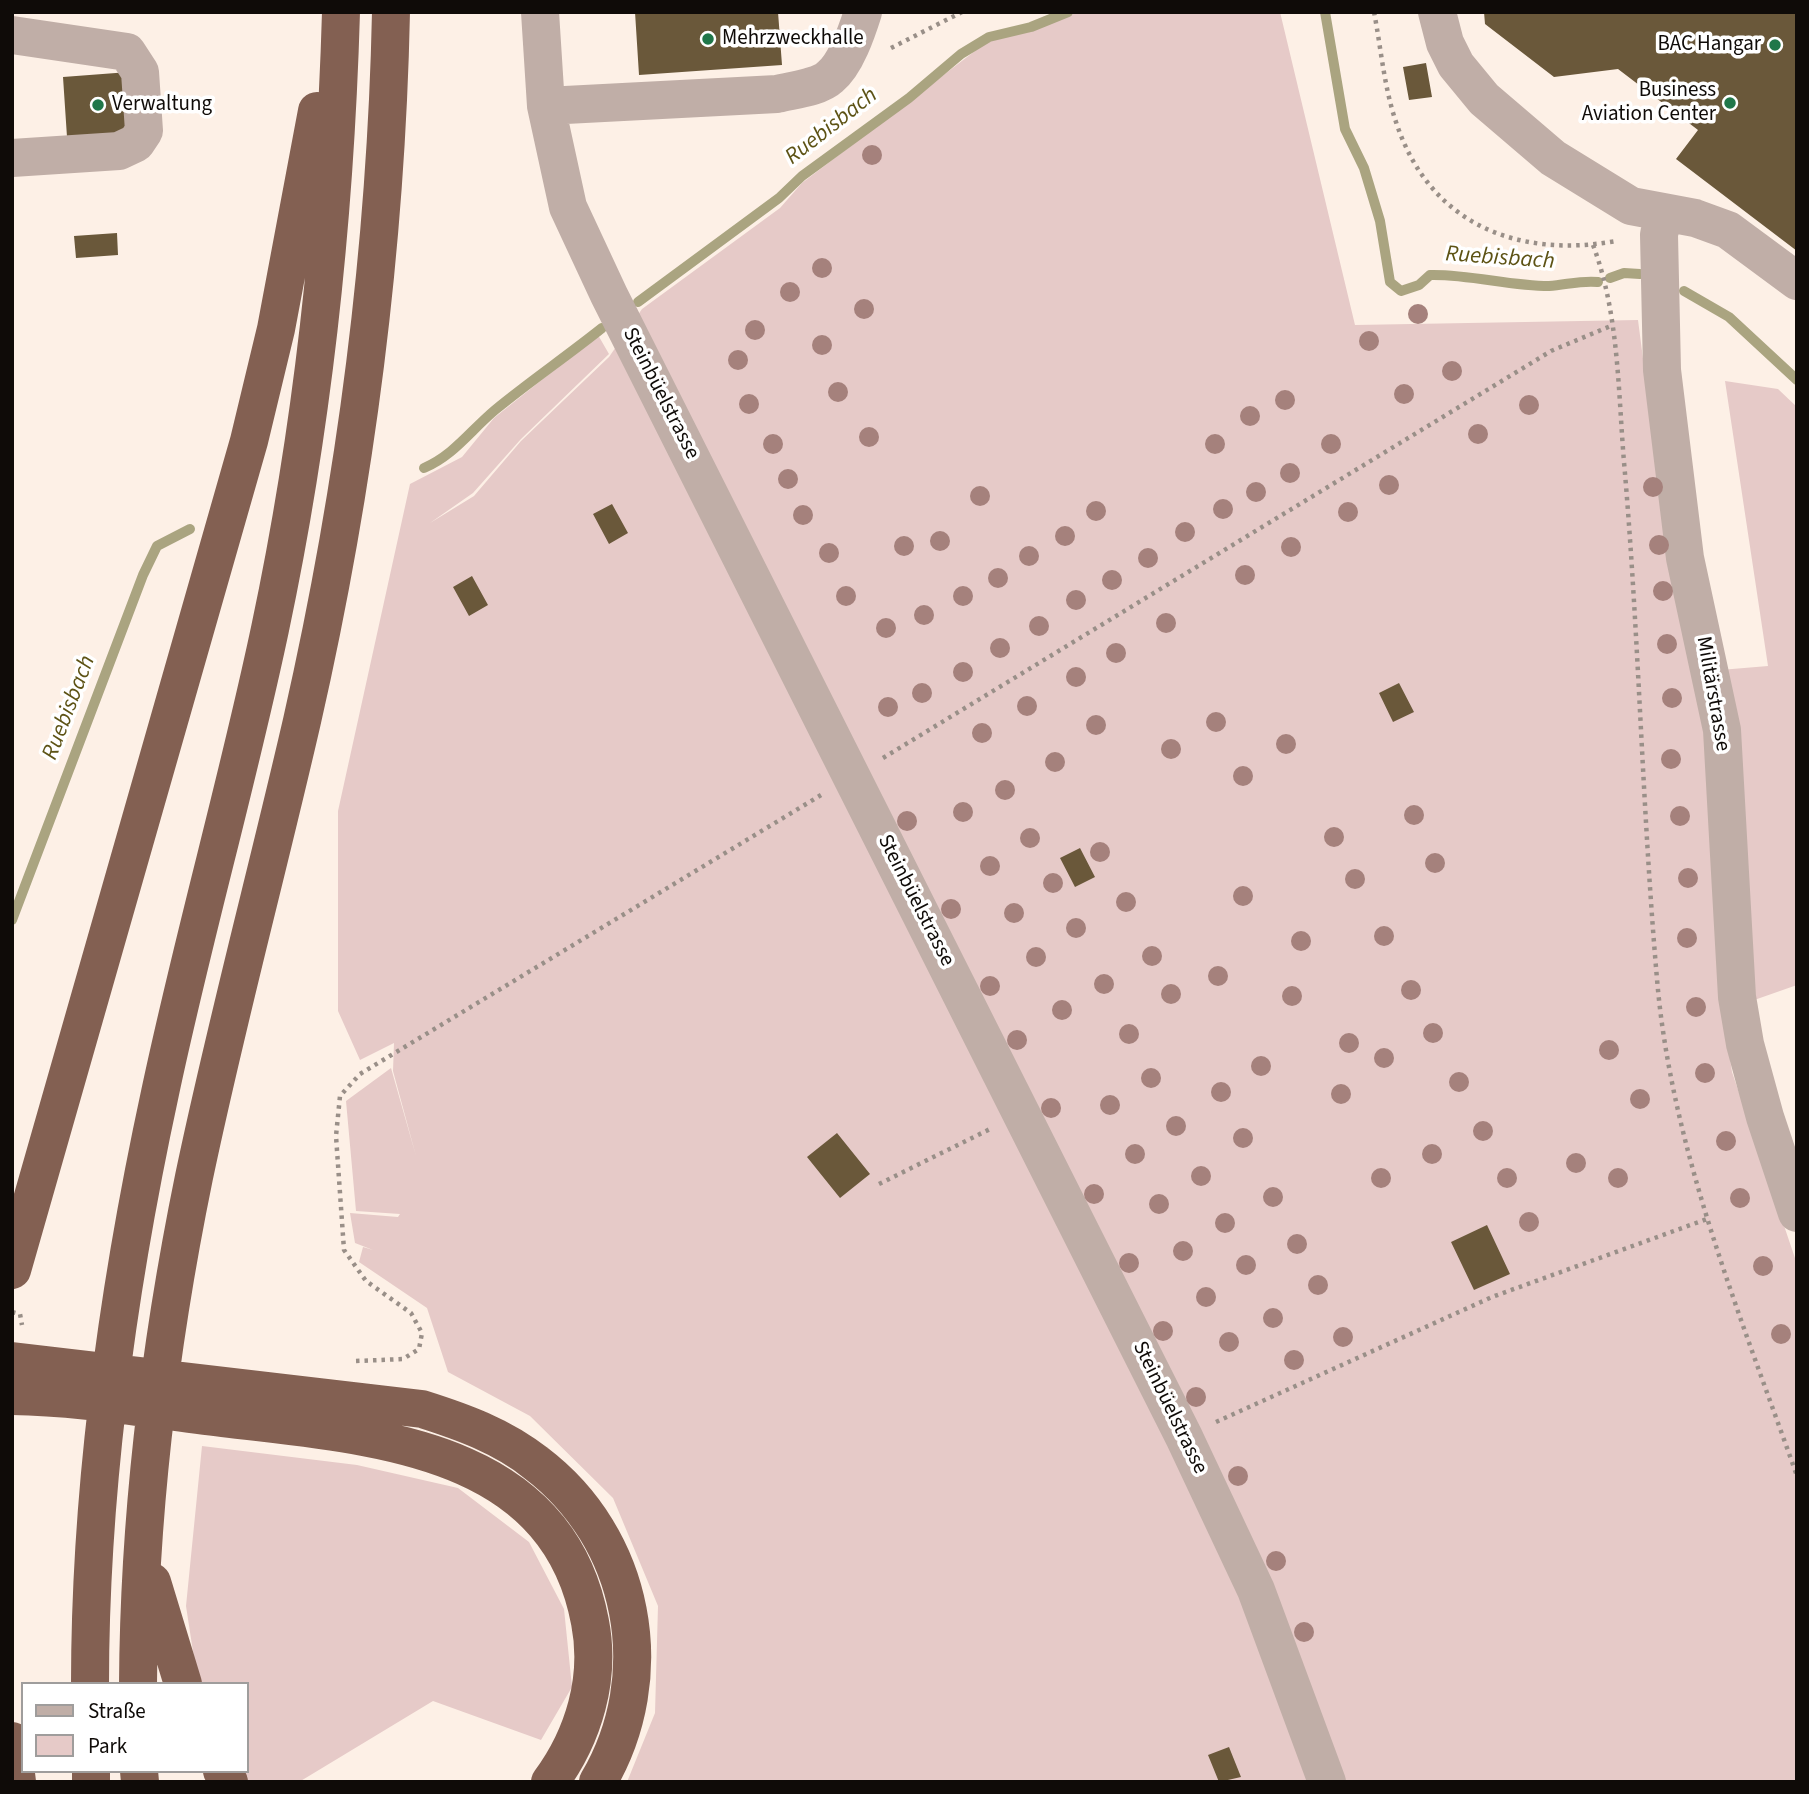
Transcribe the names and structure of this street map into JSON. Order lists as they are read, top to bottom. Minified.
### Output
{"streets":{"street":["Steinbüelstrasse","Militärstrasse"]},"water":["Ruebisbach"],"places":["Mehrzweckhalle","BAC Hangar","Business Aviation Center","Verwaltung"],"legend":["Straße","Park"]}
